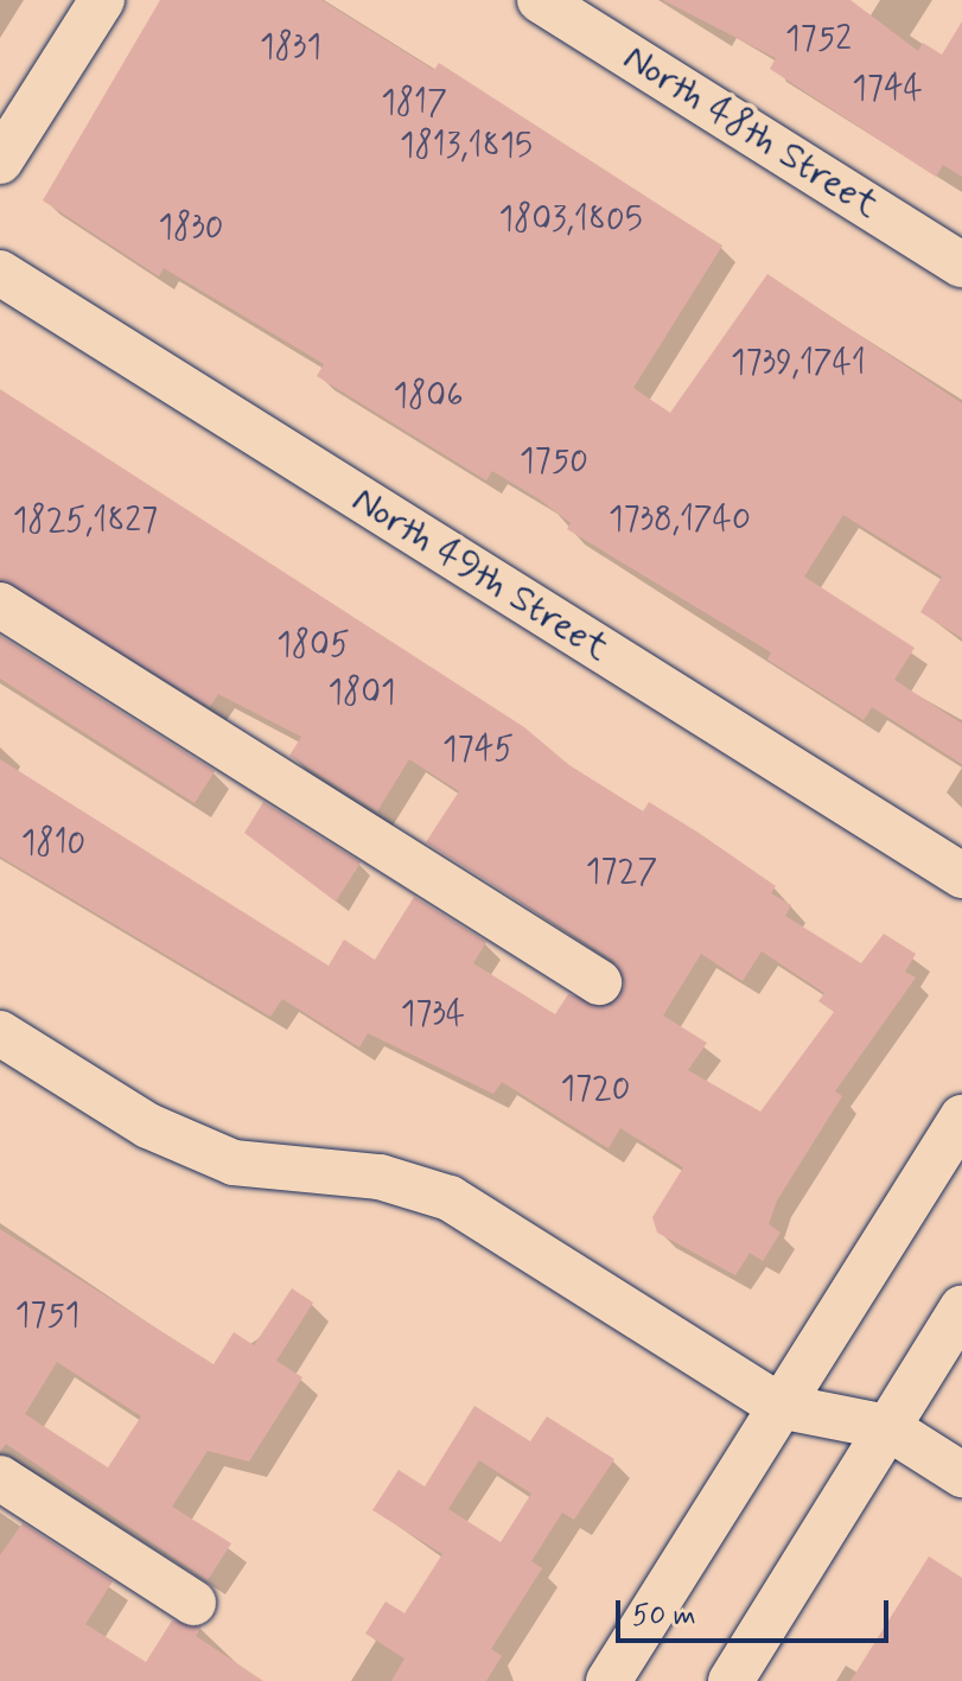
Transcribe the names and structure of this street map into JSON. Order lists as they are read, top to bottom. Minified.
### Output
{"streets":{"street":["North 48th Street","North 49th Street"]},"house_numbers":["1752","1831","1744","1817","1813,1815","1803,1805","1830","1739,1741","1806","1750","1738,1740","1825,1827","1805","1801","1745","1810","1727","1734","1720","1751"],"scale_bar":"50 m"}
